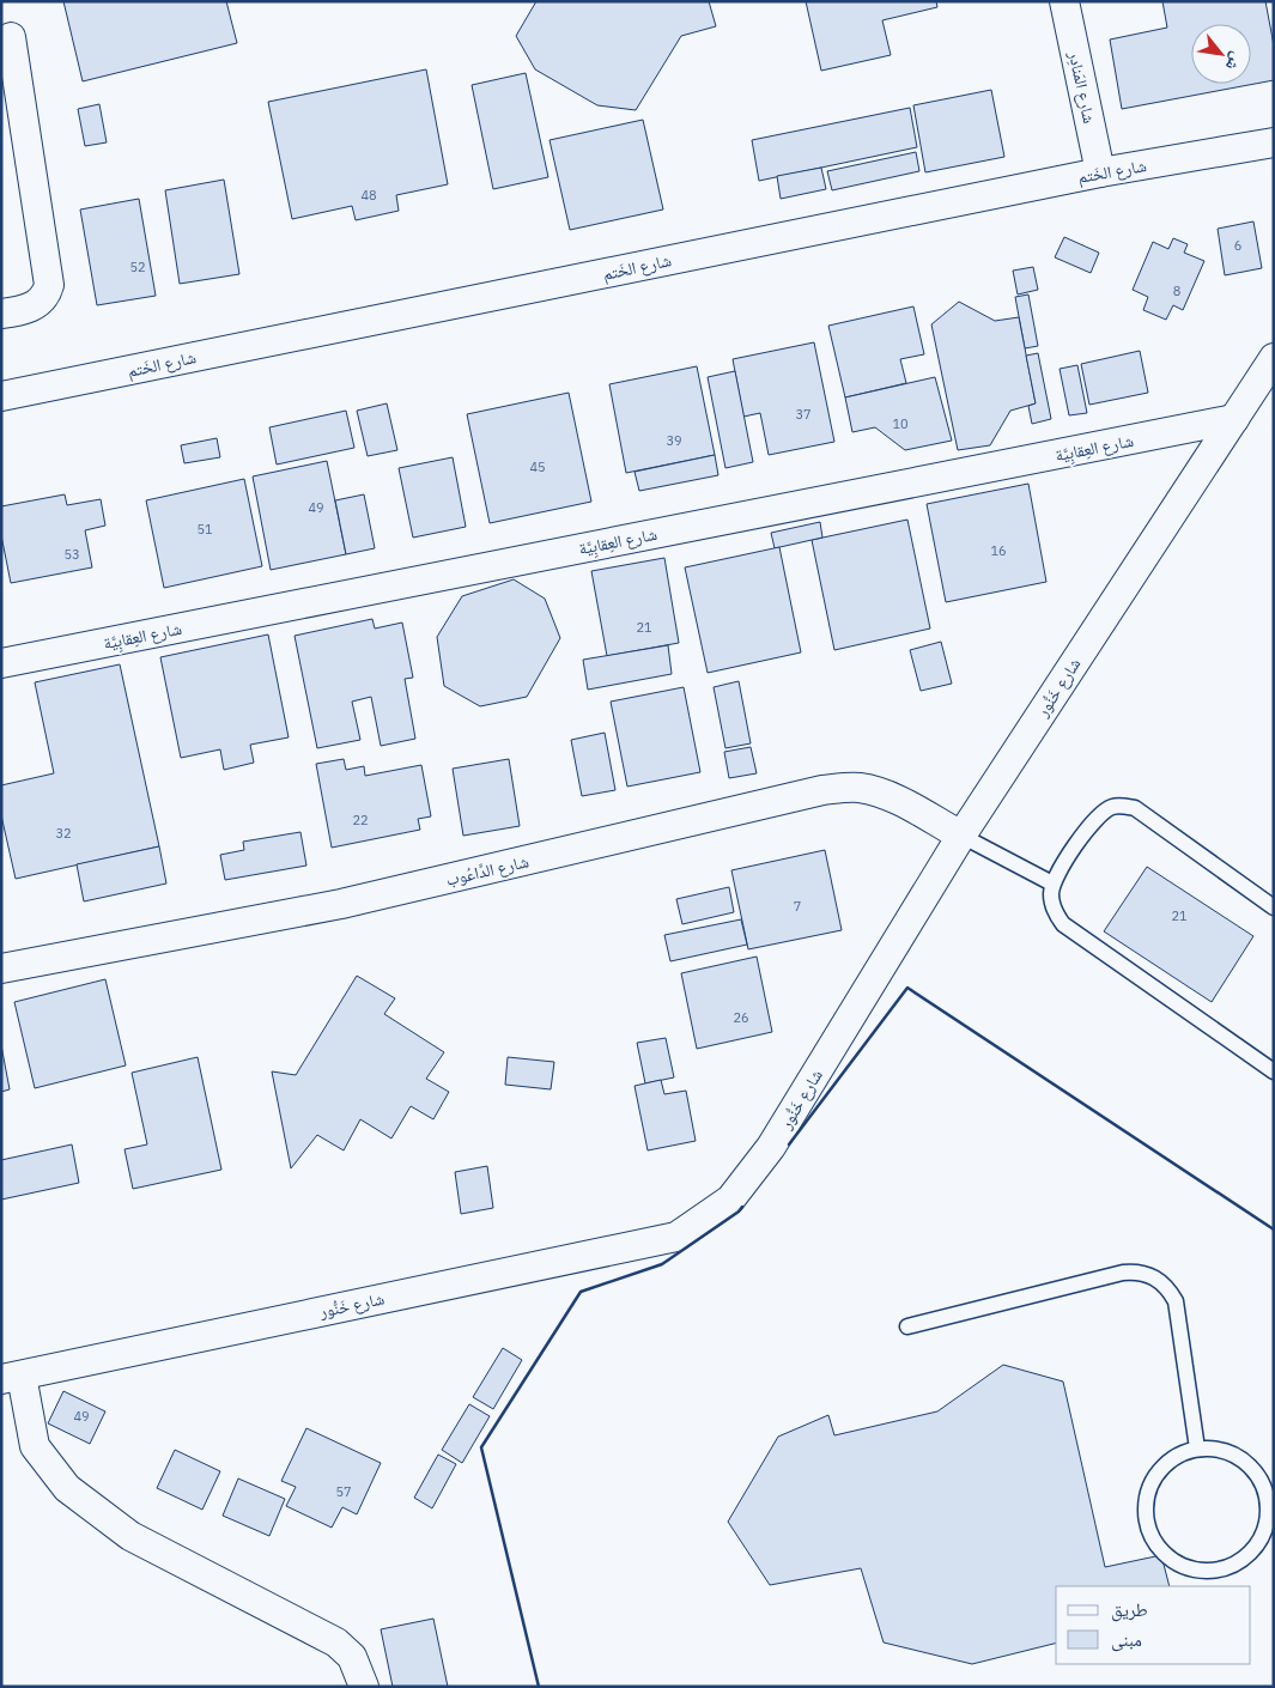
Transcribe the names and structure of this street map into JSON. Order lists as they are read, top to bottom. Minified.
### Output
{"streets":{"street":["شارع المَنادِر","شارع الخَتم","شارع العِقابِيَّة","شارع خَنُّور","شارع الدَّاعُوب"]},"crossings":[["شارع المَنادِر","شارع الخَتم"],["شارع العِقابِيَّة","شارع خَنُّور"],["شارع خَنُّور","شارع الدَّاعُوب"]],"house_numbers":["48","6","52","8","37","10","39","45","49","51","16","53","21","22","32","7","21","26","49","57"],"legend":["طريق","مبنى"],"north":"bottom right"}
